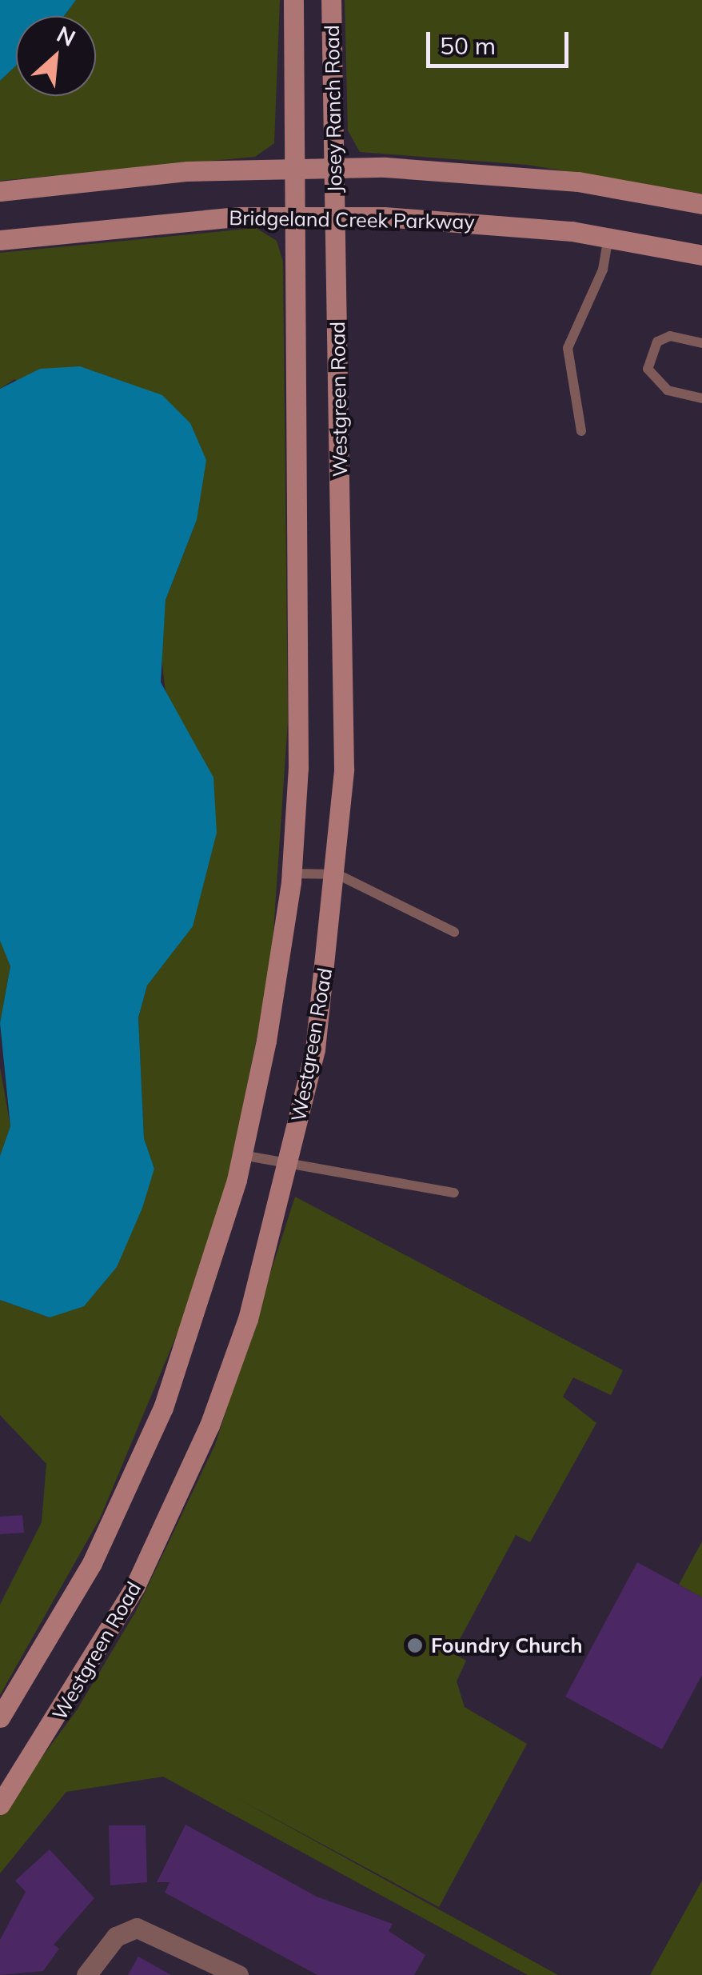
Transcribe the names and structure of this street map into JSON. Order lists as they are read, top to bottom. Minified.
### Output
{"streets":{"street":["Josey Ranch Road","Bridgeland Creek Parkway","Westgreen Road"]},"crossings":[["Josey Ranch Road","Bridgeland Creek Parkway"],["Josey Ranch Road","Westgreen Road"],["Bridgeland Creek Parkway","Westgreen Road"]],"places":["Foundry Church"],"scale_bar":"50 m","north":"top right"}
